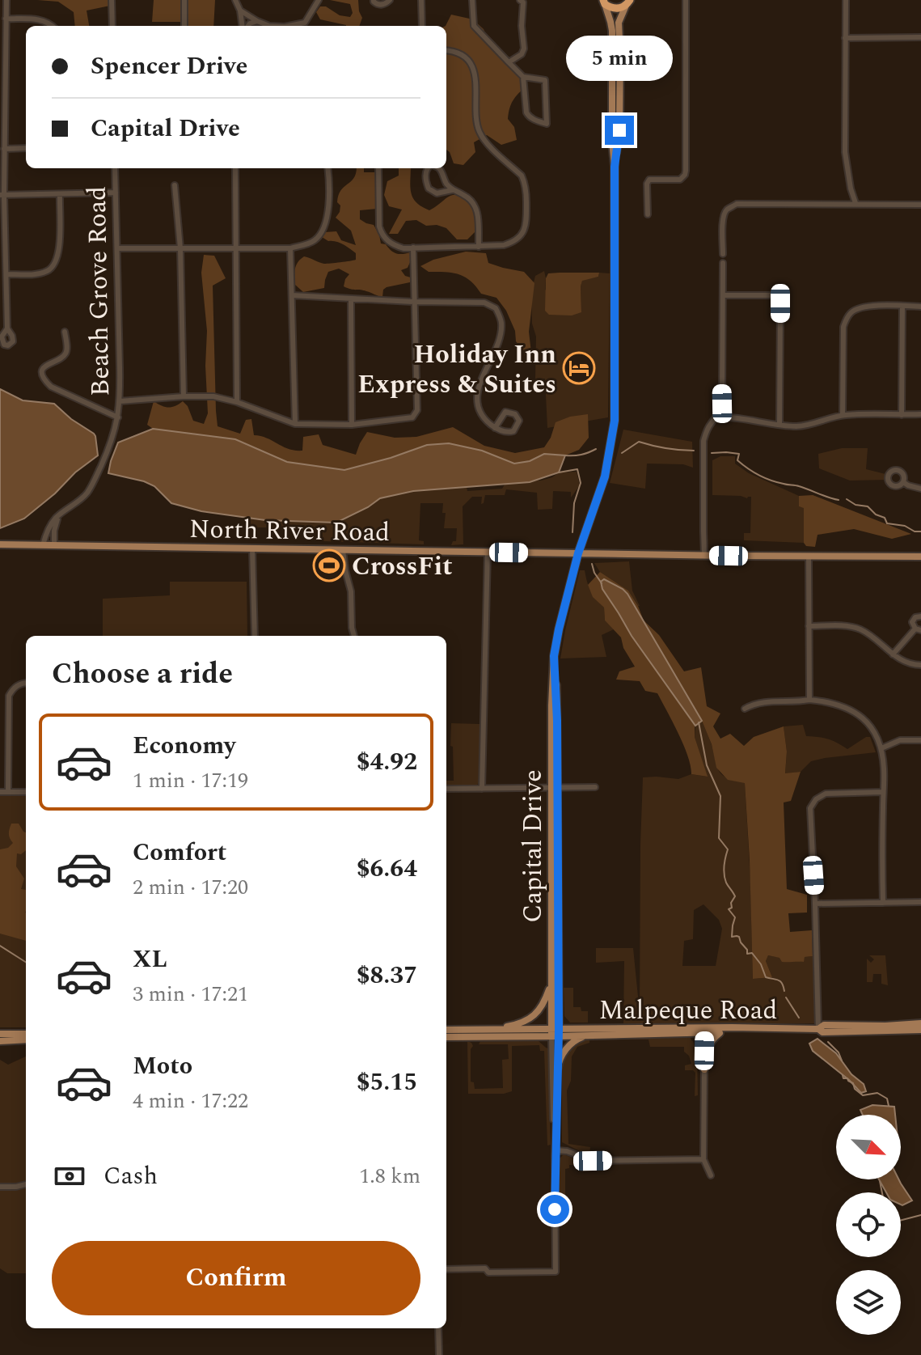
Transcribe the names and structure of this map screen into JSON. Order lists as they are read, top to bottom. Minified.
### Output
{"streets":{"main road":["North River Road","Capital Drive","Malpeque Road"],"street":["Beach Grove Road"]},"crossings":[["North River Road","Capital Drive"],["Capital Drive","Malpeque Road"]],"places":{"hotel":["Holiday Inn Express & Suites"],"sports":["CrossFit"]},"north":"bottom right","page":{"banner":["Spencer Drive","Capital Drive"],"bubble":"5 min","heading":"Choose a ride","list":[{"name":"Economy","note":"1 min · 17:19","value":"$4.92"},{"name":"Comfort","note":"2 min · 17:20","value":"$6.64"},{"name":"XL","note":"3 min · 17:21","value":"$8.37"},{"name":"Moto","note":"4 min · 17:22","value":"$5.15"}],"pay":["Cash","1.8 km"],"buttons":"Confirm"}}
